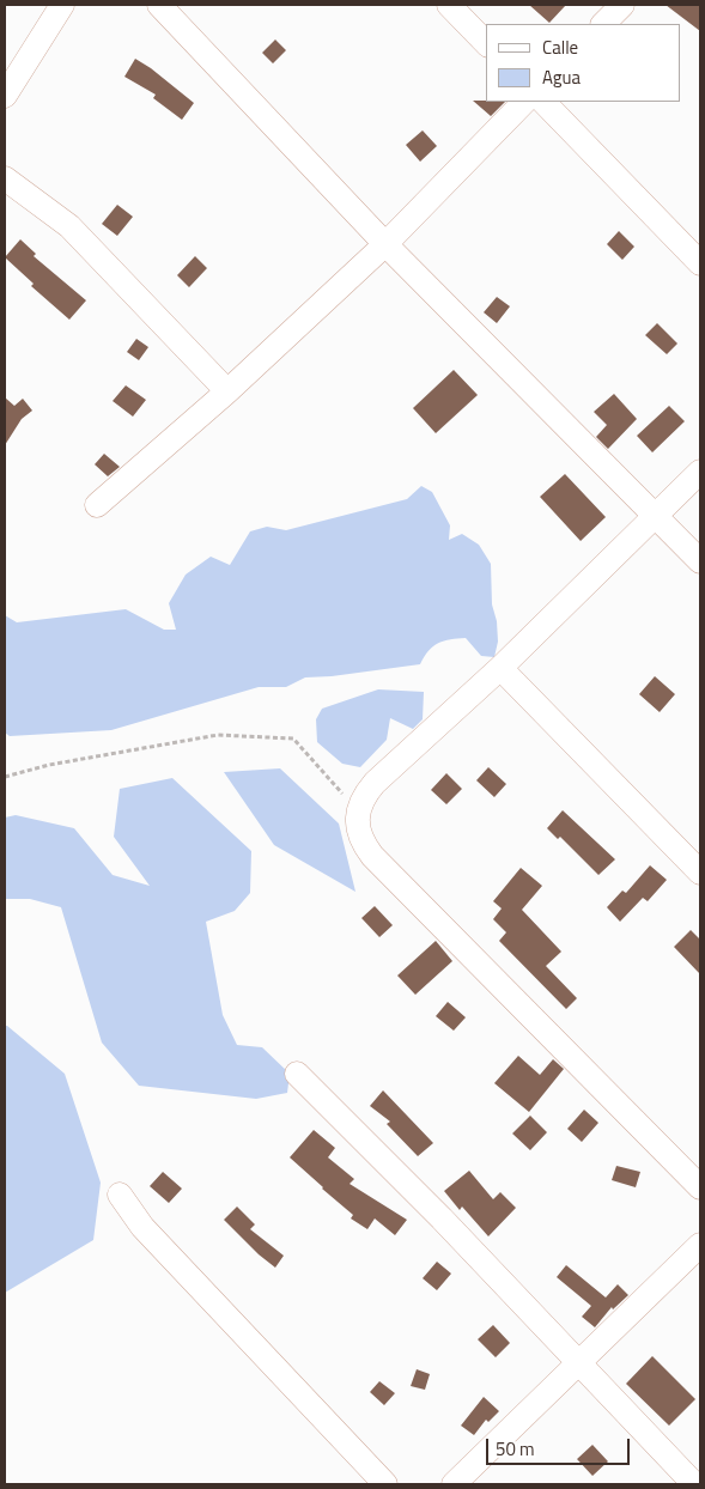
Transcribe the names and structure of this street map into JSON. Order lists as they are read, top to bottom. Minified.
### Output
{"legend":["Calle","Agua"],"scale_bar":"50 m"}
